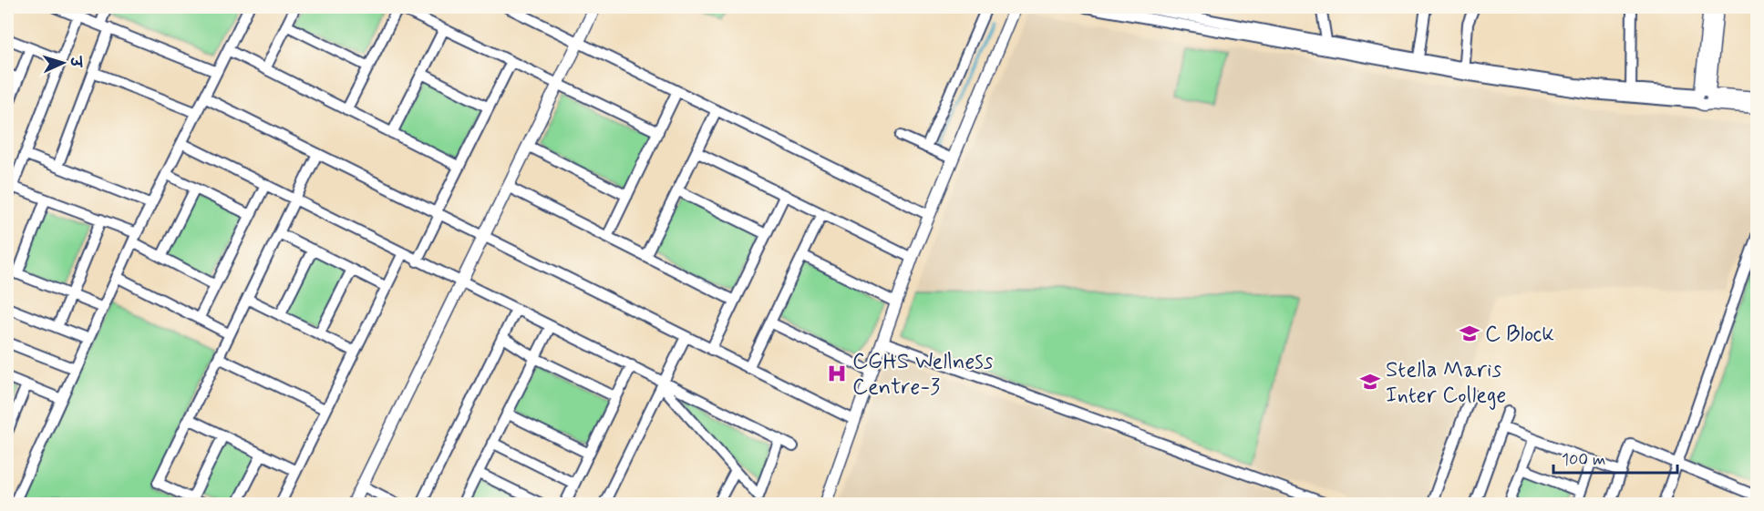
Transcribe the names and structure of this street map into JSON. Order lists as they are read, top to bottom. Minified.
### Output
{"places":{"school or university":["C Block","Stella Maris Inter College"],"hospital":["CGHS Wellness Centre-3"]},"scale_bar":"100 m","north":"right"}
